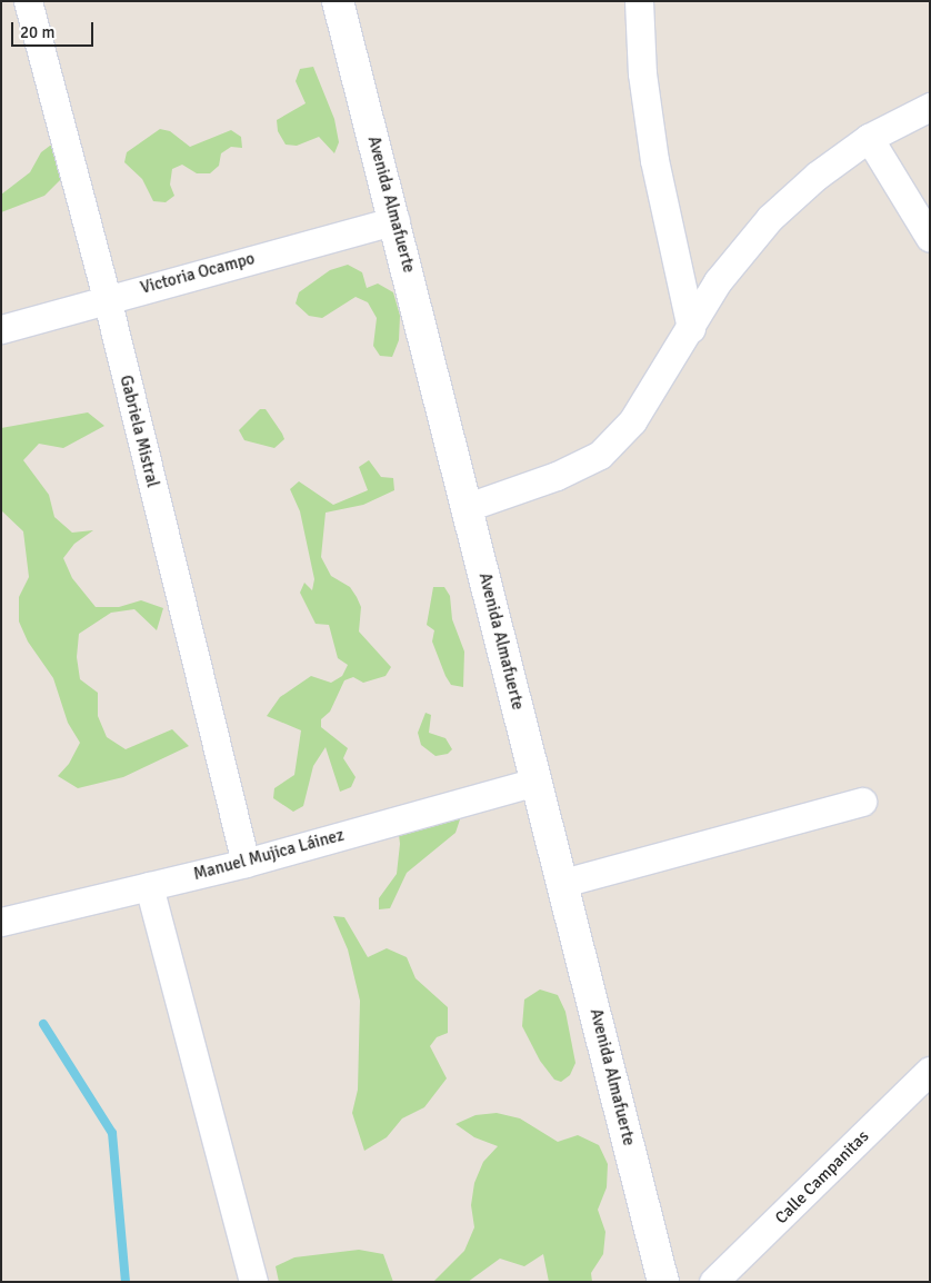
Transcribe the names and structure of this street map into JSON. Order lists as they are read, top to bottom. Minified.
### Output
{"streets":{"street":["Avenida Almafuerte","Victoria Ocampo","Gabriela Mistral","Manuel Mujica Láinez","Calle Campanitas"]},"crossings":[["Avenida Almafuerte","Victoria Ocampo"],["Avenida Almafuerte","Manuel Mujica Láinez"],["Victoria Ocampo","Gabriela Mistral"],["Gabriela Mistral","Manuel Mujica Láinez"]],"scale_bar":"20 m"}
